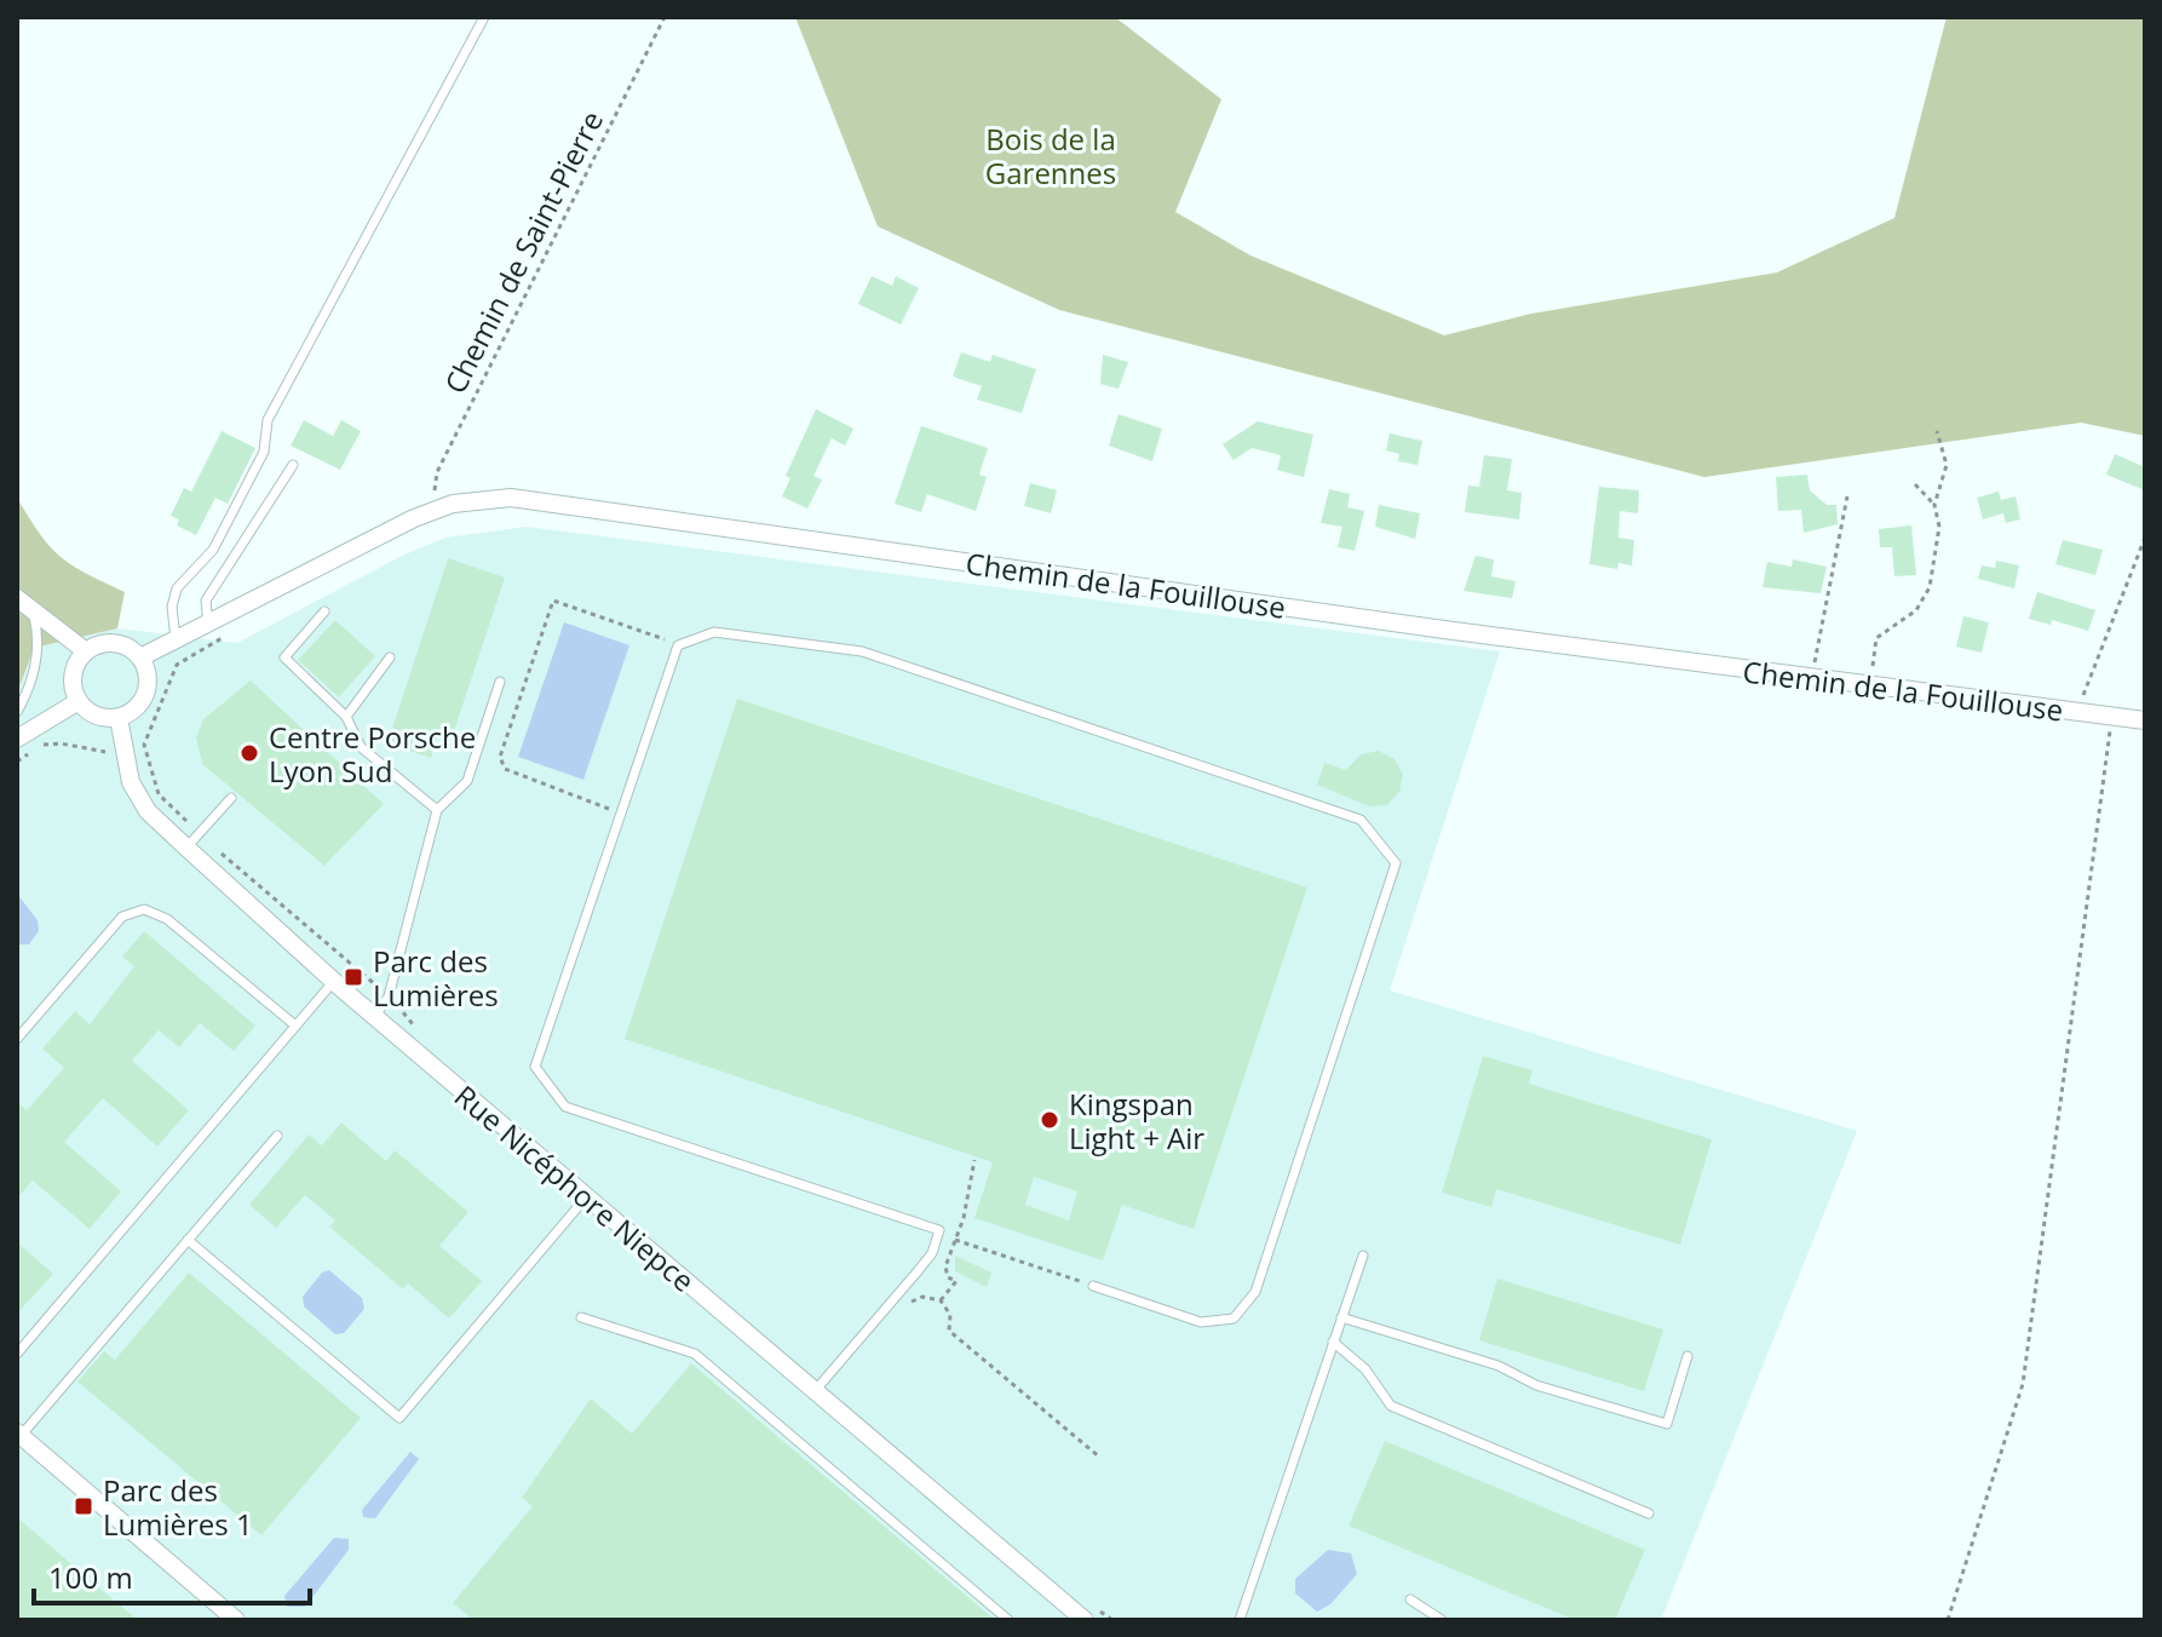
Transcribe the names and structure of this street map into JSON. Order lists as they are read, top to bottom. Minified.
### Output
{"streets":{"street":["Chemin de la Fouillouse","Rue Nicéphore Niepce"],"path":["Chemin de Saint-Pierre"]},"crossings":[["Chemin de Saint-Pierre","Chemin de la Fouillouse"],["Chemin de la Fouillouse","Rue Nicéphore Niepce"]],"parks":["Bois de la Garennes"],"places":{"other":["Centre Porsche Lyon Sud","Kingspan Light + Air"],"transit":["Parc des Lumières","Parc des Lumières 1"]},"scale_bar":"100 m"}
